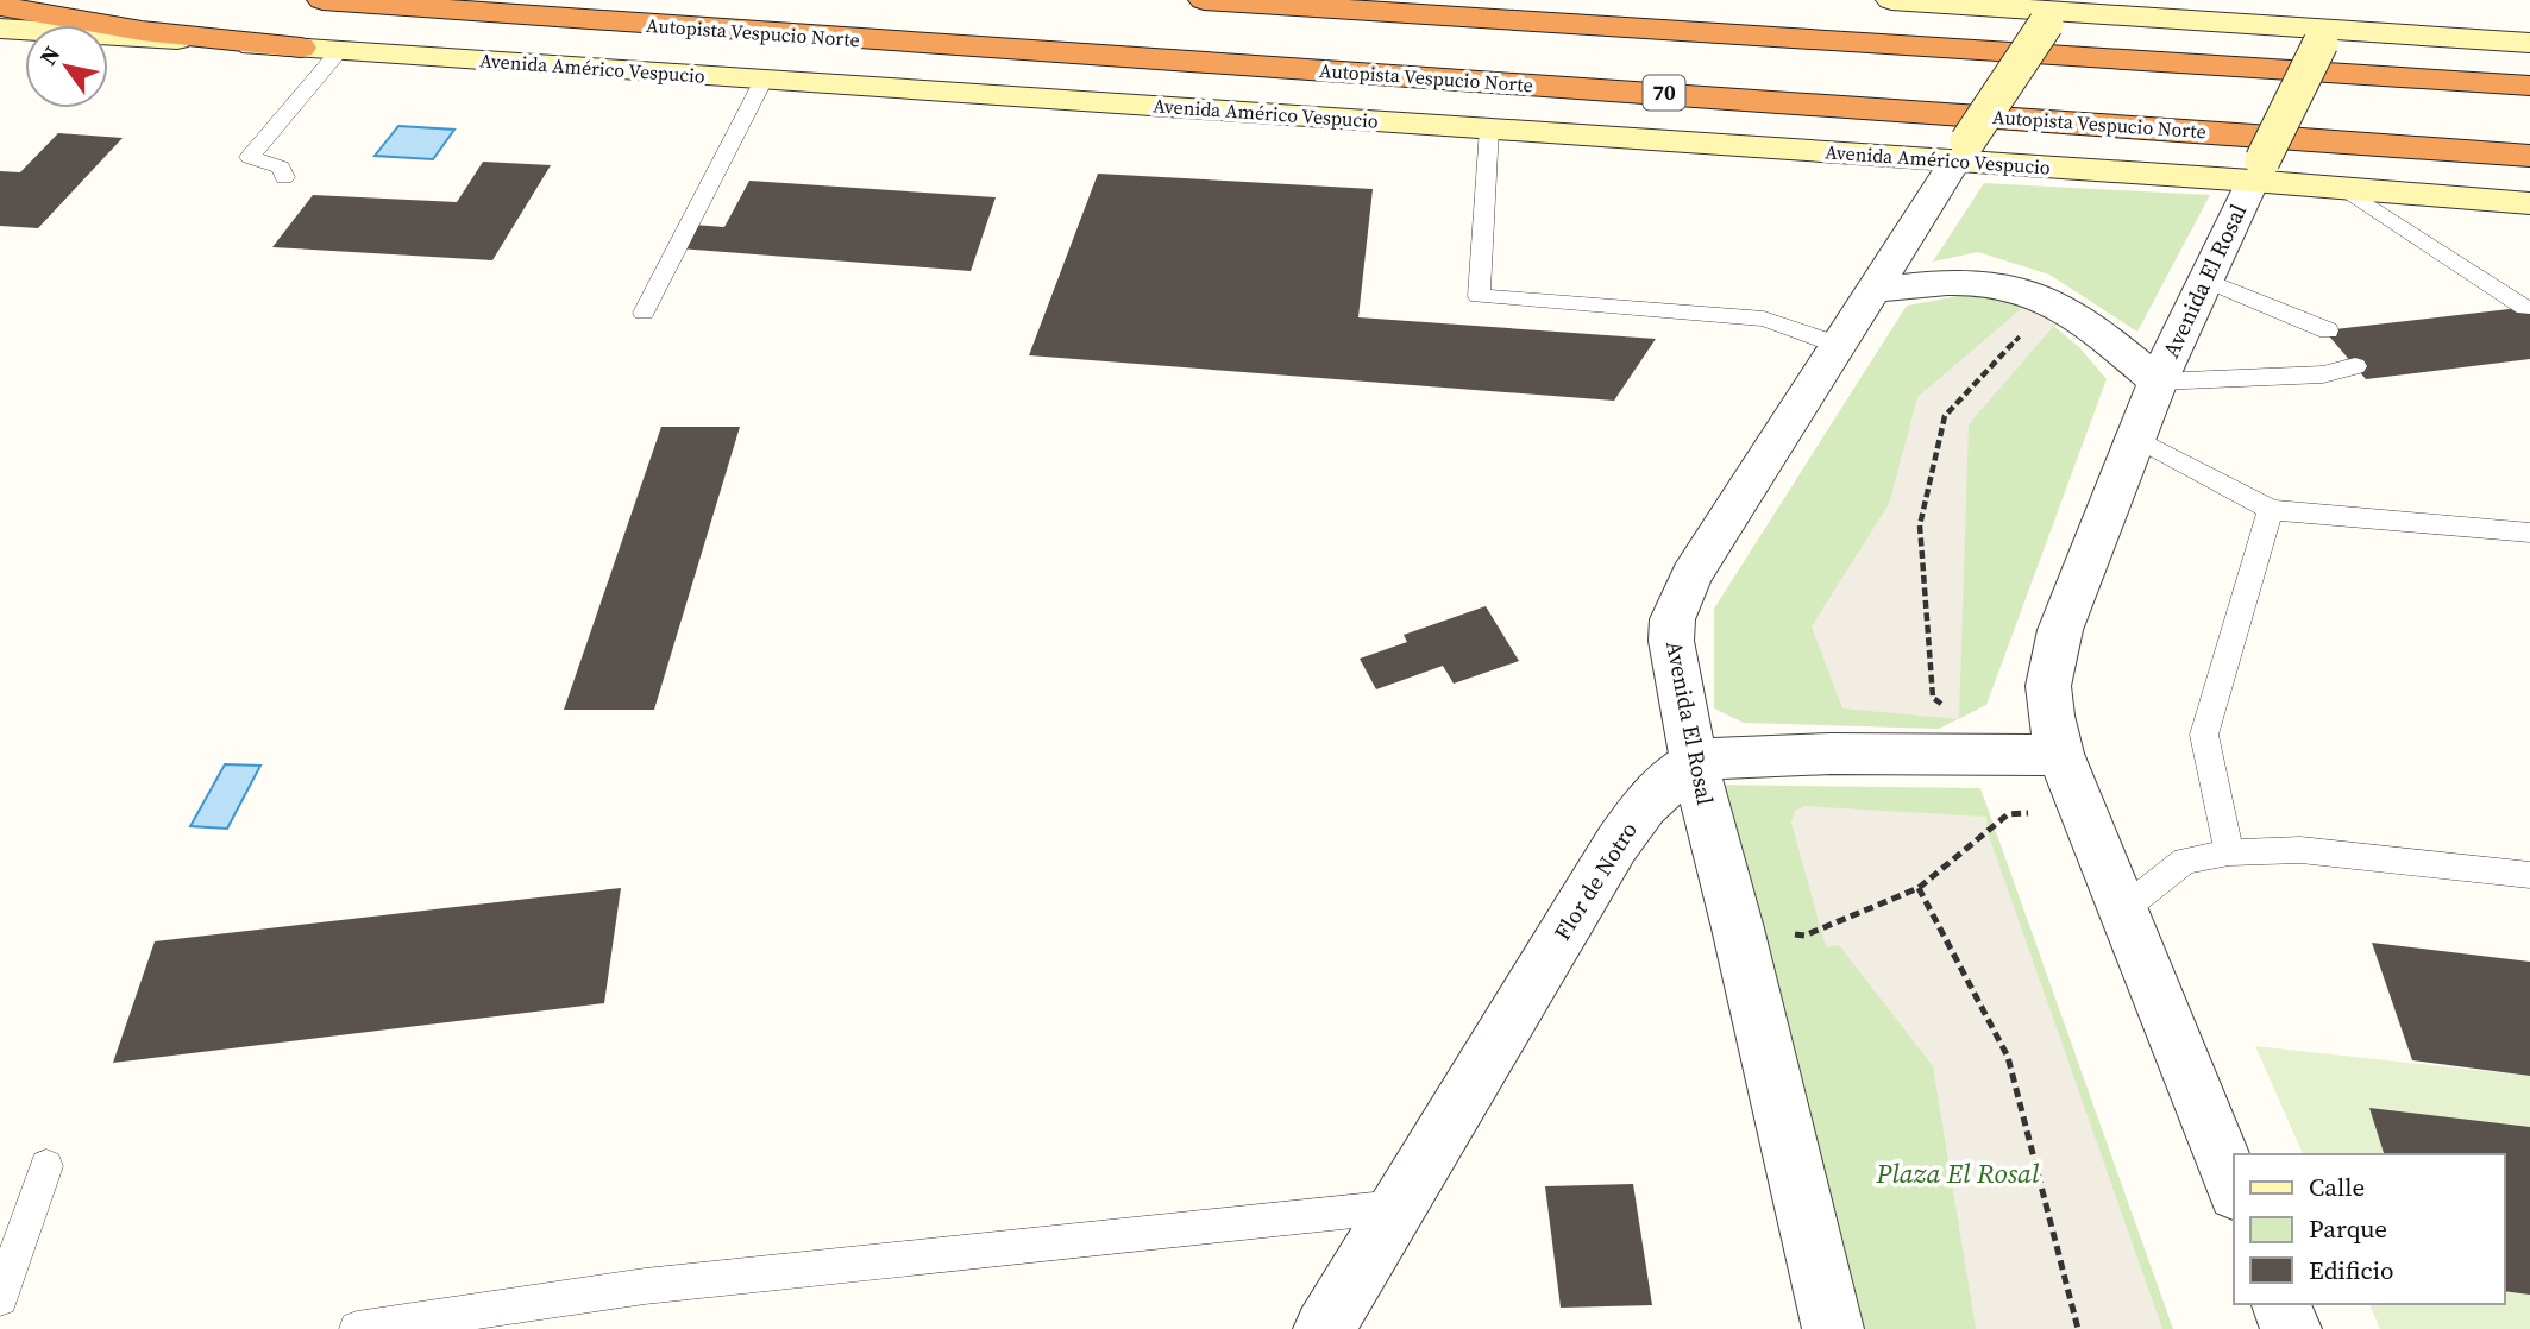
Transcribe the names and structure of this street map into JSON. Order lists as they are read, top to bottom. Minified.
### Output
{"streets":{"highway":["Autopista Vespucio Norte","70"],"main road":["Avenida Américo Vespucio","Avenida El Rosal"],"street":["Flor de Notro"]},"crossings":[["Avenida Américo Vespucio","Avenida El Rosal"],["Avenida El Rosal","Flor de Notro"]],"parks":["Plaza El Rosal"],"legend":["Calle","Parque","Edificio"],"north":"top left"}
